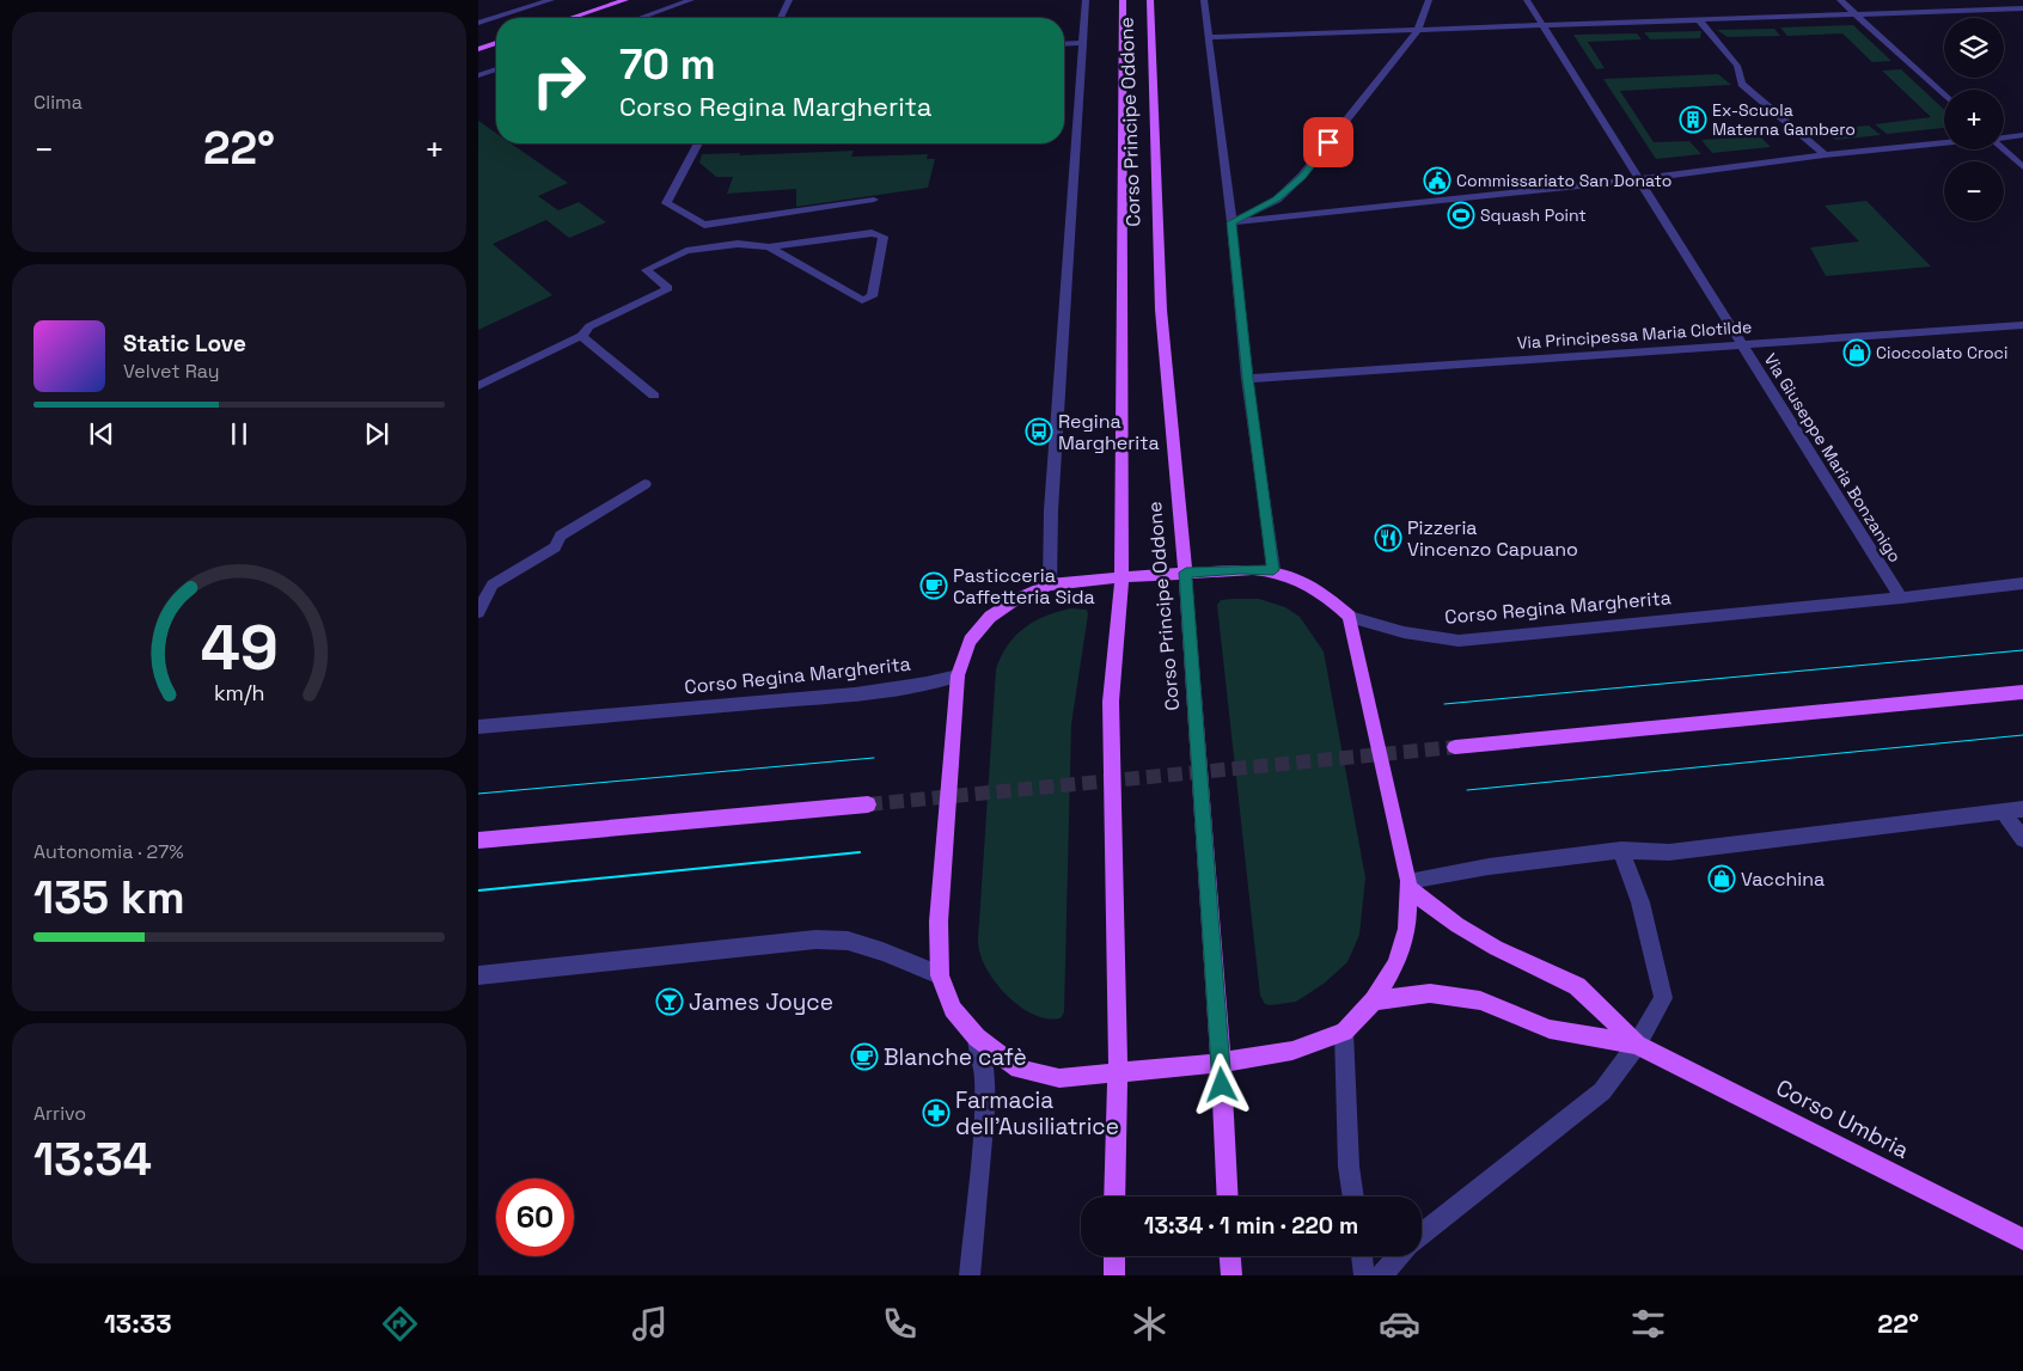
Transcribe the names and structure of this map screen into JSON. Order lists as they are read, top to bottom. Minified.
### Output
{"streets":{"main road":["Corso Principe Oddone","Corso Regina Margherita","Corso Umbria"],"street":["Via Principessa Maria Clotilde","Via Giuseppe Maria Bonzanigo"]},"crossings":[["Corso Principe Oddone","Corso Regina Margherita"],["Via Principessa Maria Clotilde","Via Giuseppe Maria Bonzanigo"],["Via Giuseppe Maria Bonzanigo","Corso Regina Margherita"]],"places":{"building":["Ex-Scuola Materna Gambero"],"public building":["Commissariato San Donato"],"sports":["Squash Point"],"shop":["Cioccolato Croci","Vacchina"],"bus stop":["Regina Margherita"],"restaurant":["Pizzeria Vincenzo Capuano"],"cafe":["Pasticceria Caffetteria Sida","Blanche cafè"],"bar":["James Joyce"],"pharmacy":["Farmacia dell'Ausiliatrice"]},"page":{"tile":["Clima",["Autonomia · 27%","135 km"],["Arrivo","13:34"]],"map_buttons":["+","−"],"turn":["70 m","Corso Regina Margherita"],"heat":["−","22°","+"],"song":["Static Love","Velvet Ray"],"limit":"60","trip":"13:34 · 1 min · 220 m","tabs":["13:33","22°"],"gauge":["49","km/h"]}}
